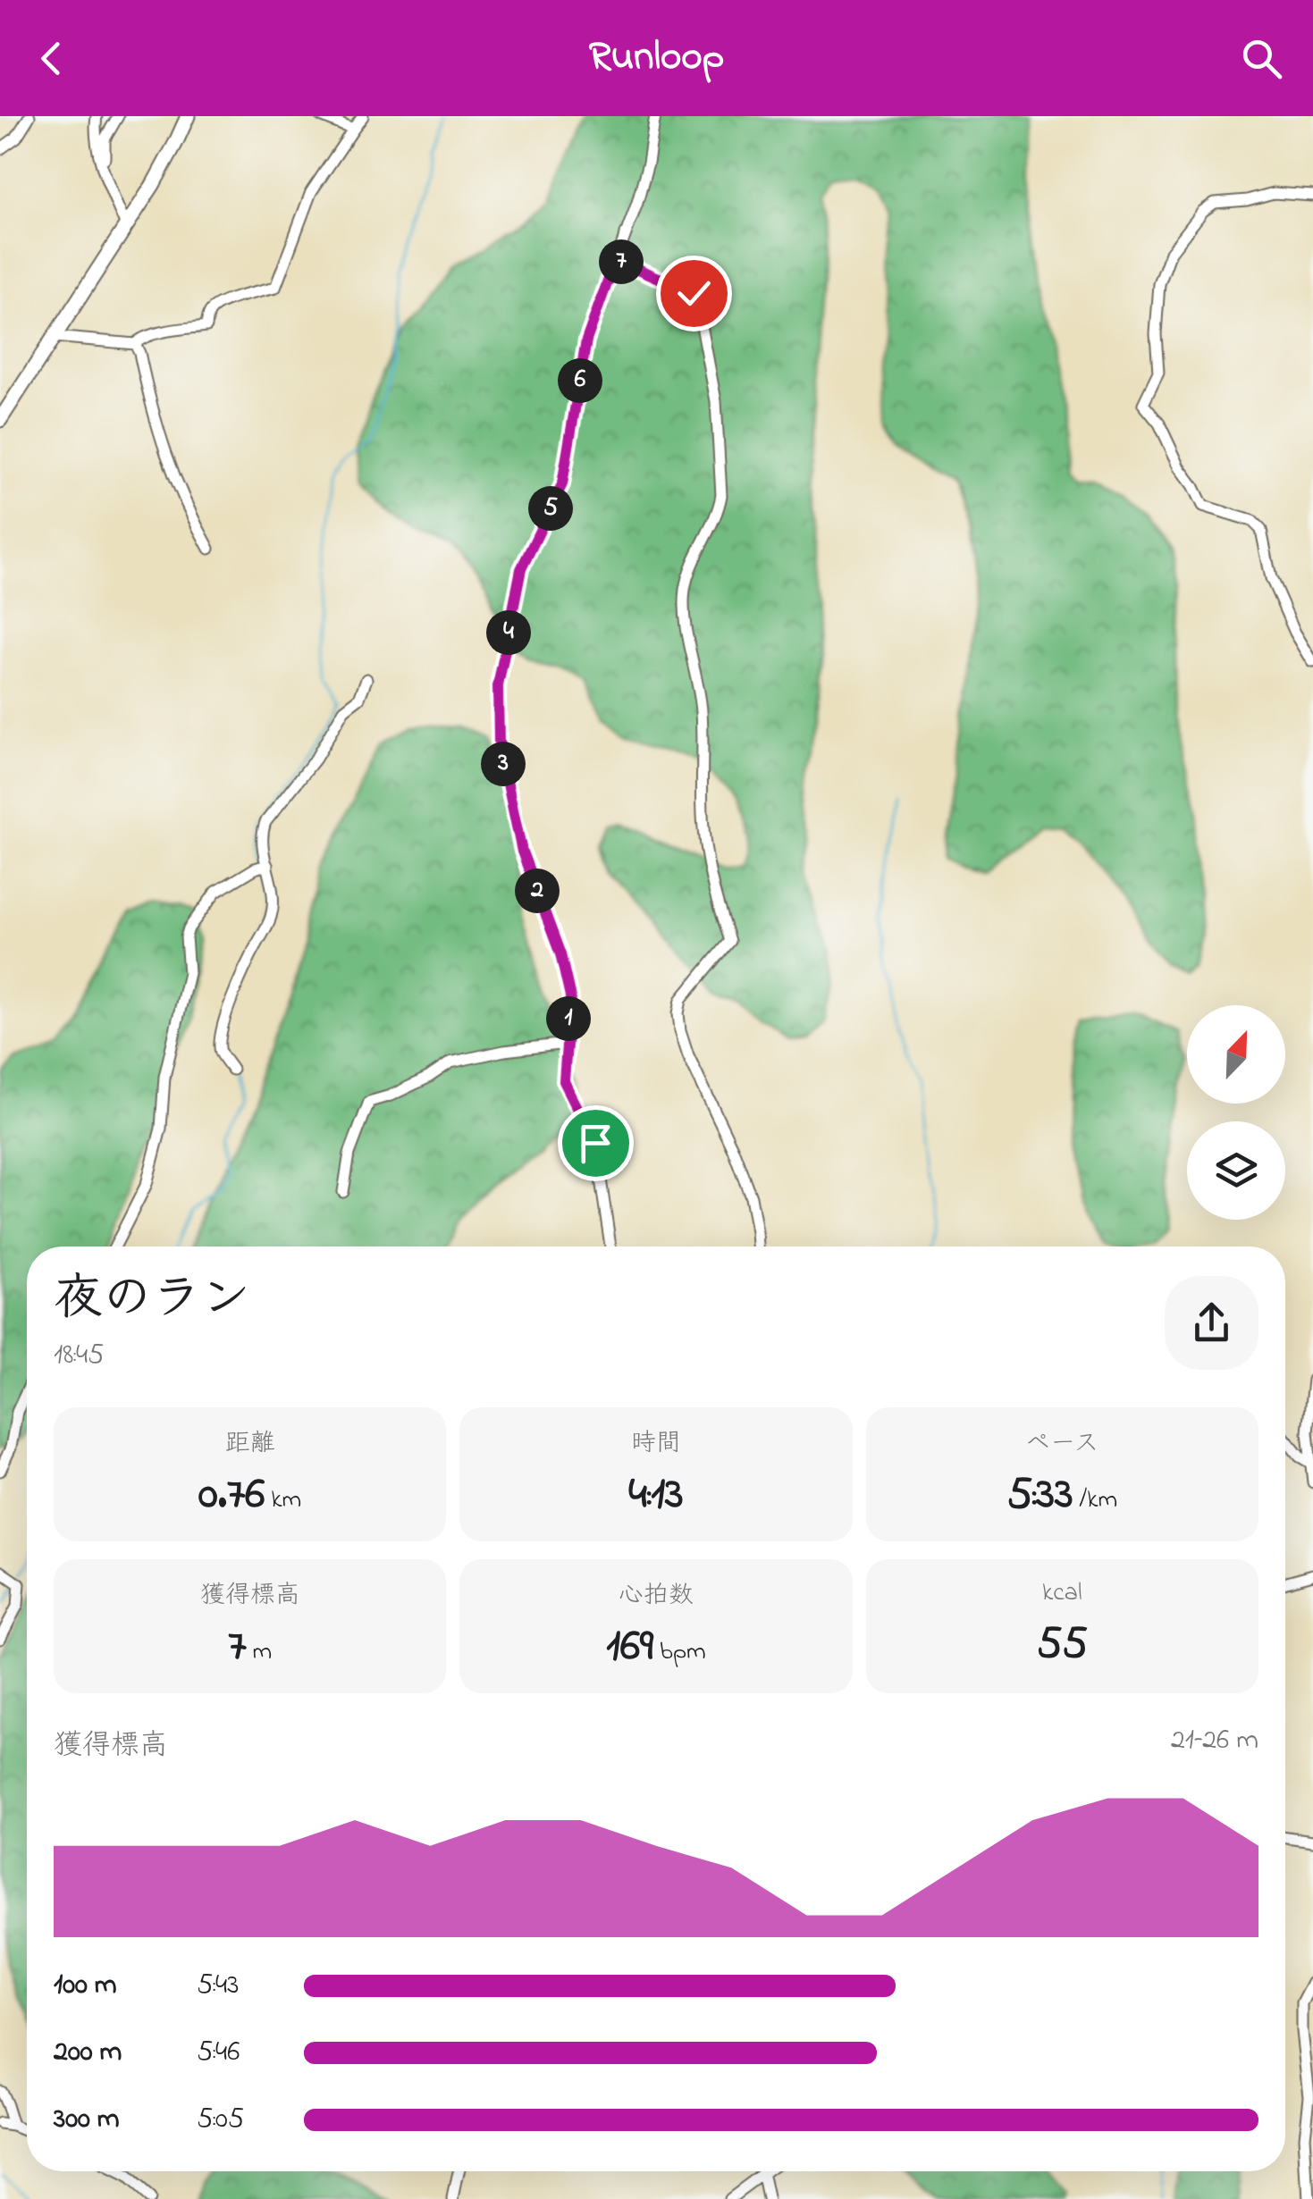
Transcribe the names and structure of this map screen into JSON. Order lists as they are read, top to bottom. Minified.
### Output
{"north":"top right","page":{"header":"Runloop","pins":["7","6","5","4","3","2","1"],"heading":["夜のラン","18:45"],"stats":[["距離","0.76 km"],["時間","4:13"],["ペース","5:33 /km"],["獲得標高","7 m"],["心拍数","169 bpm"],["kcal","55"]],"chart":["獲得標高","21–26 m"],"list":[{"name":"100 m","note":"5:43"},{"name":"200 m","note":"5:46"},{"name":"300 m","note":"5:05"}]}}
